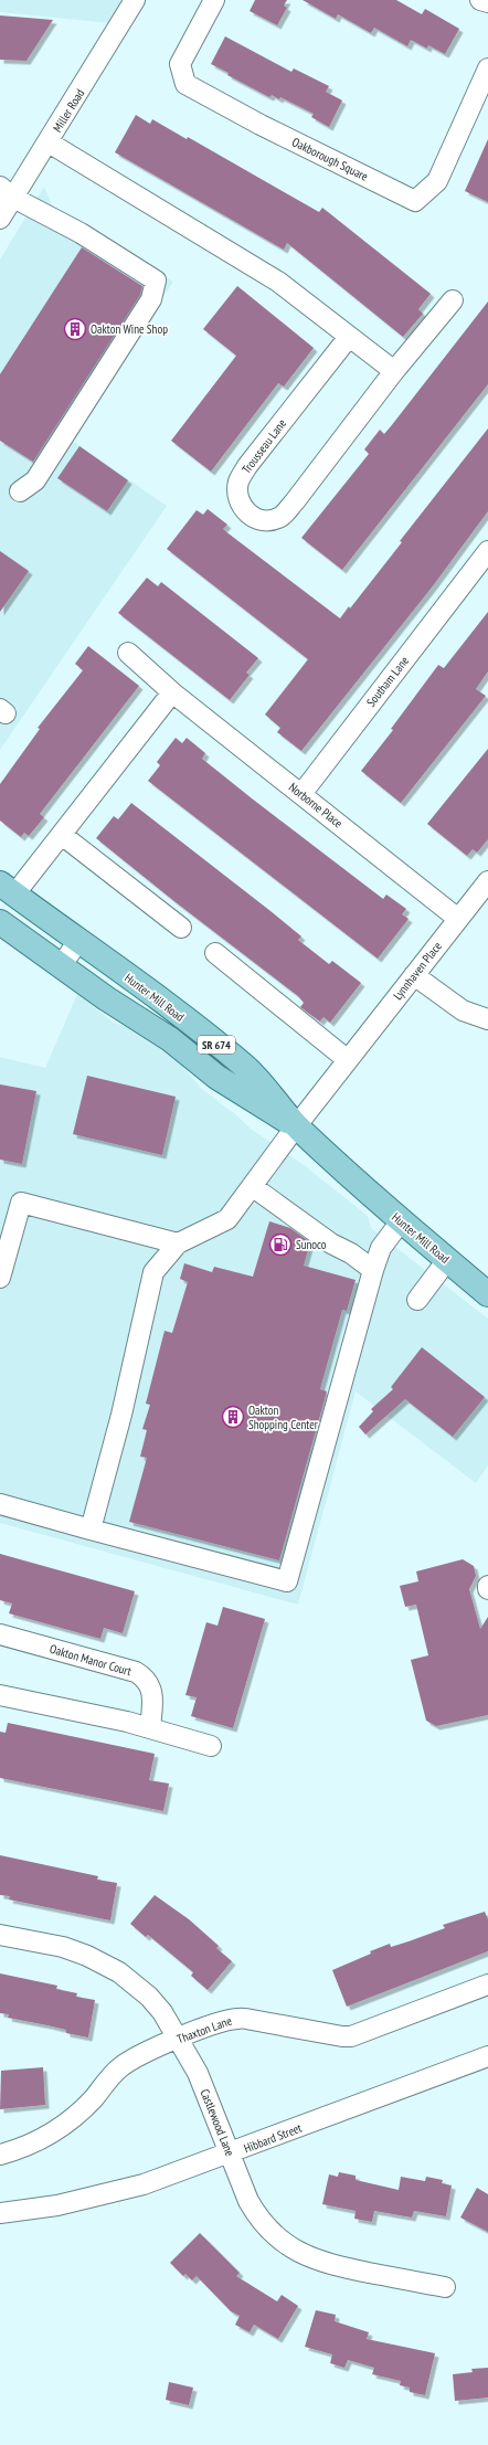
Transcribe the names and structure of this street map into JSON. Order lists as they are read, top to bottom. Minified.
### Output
{"streets":{"main road":["Hunter Mill Road","SR 674"],"street":["Miller Road","Oakborough Square","Trousseau Lane","Southam Lane","Norborne Place","Lynnhaven Place","Oakton Manor Court","Thaxton Lane","Castlewood Lane","Hibbard Street"]},"crossings":[["Southam Lane","Norborne Place"],["Norborne Place","Lynnhaven Place"],["Lynnhaven Place","Hunter Mill Road"],["Thaxton Lane","Castlewood Lane"],["Castlewood Lane","Hibbard Street"]],"places":{"building":["Oakton Wine Shop","Oakton Shopping Center"],"fuel station":["Sunoco"]}}
